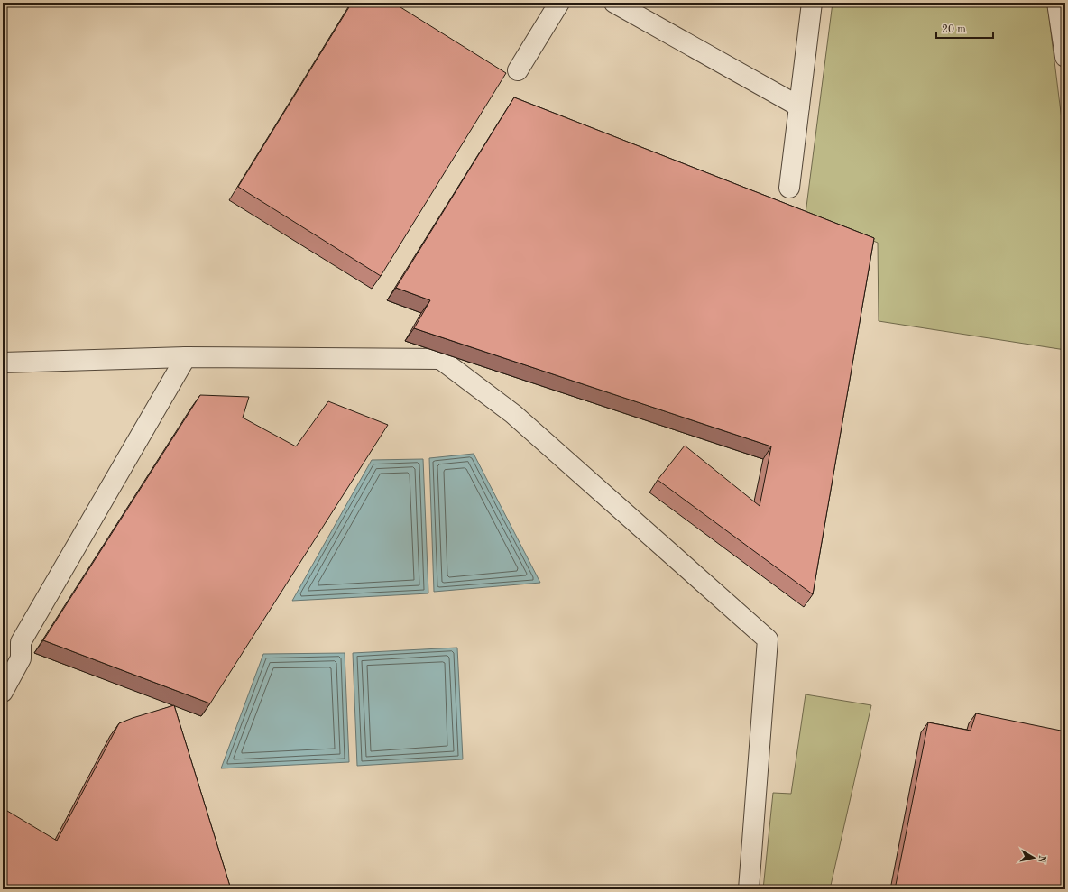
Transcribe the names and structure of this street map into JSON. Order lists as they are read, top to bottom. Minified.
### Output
{"scale_bar":"20 m","north":"right"}
